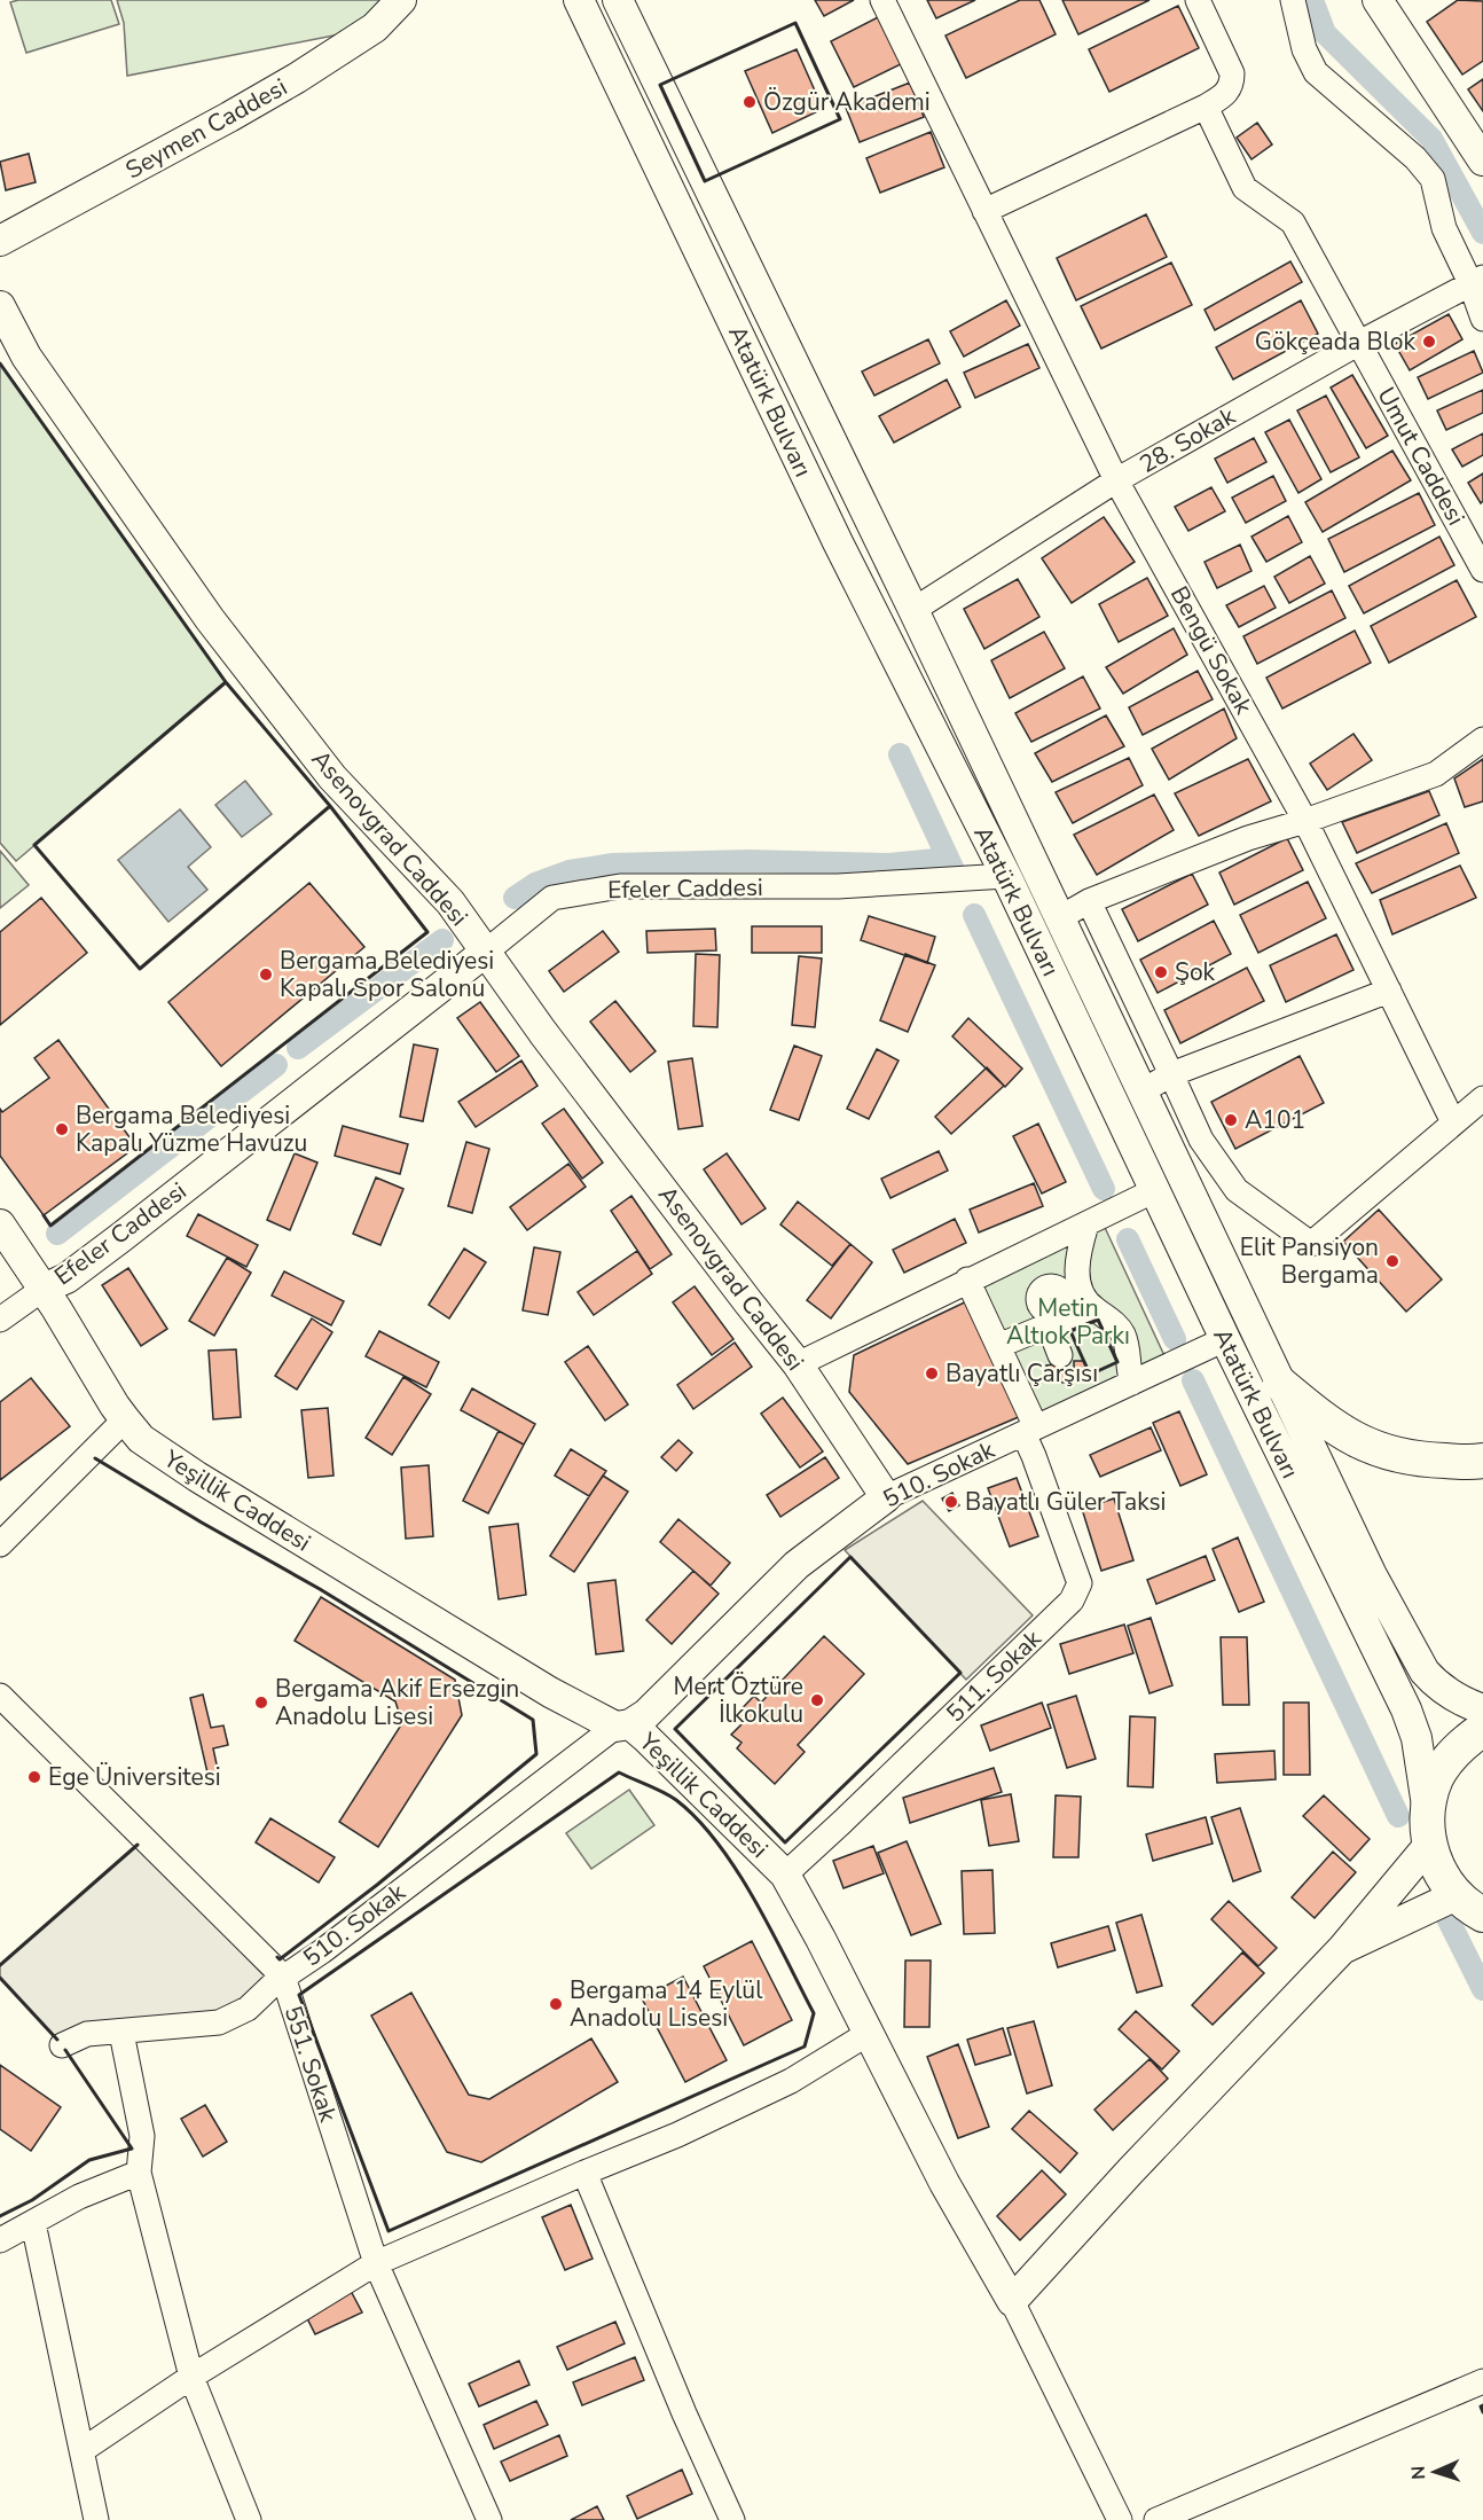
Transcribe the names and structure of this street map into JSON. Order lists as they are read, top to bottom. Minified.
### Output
{"streets":{"highway":["Atatürk Bulvarı"],"main road":["Seymen Caddesi","Asenovgrad Caddesi","Efeler Caddesi","510. Sokak","Yeşillik Caddesi"],"street":["28. Sokak","Umut Caddesi","Bengü Sokak","511. Sokak","551. Sokak"]},"crossings":[["Atatürk Bulvarı","28. Sokak"],["Atatürk Bulvarı","Efeler Caddesi"],["Atatürk Bulvarı","510. Sokak"],["28. Sokak","Umut Caddesi"],["28. Sokak","Bengü Sokak"],["Asenovgrad Caddesi","Efeler Caddesi"],["Asenovgrad Caddesi","510. Sokak"],["Efeler Caddesi","Yeşillik Caddesi"],["510. Sokak","Yeşillik Caddesi"],["510. Sokak","511. Sokak"],["510. Sokak","551. Sokak"],["Yeşillik Caddesi","511. Sokak"]],"parks":["Metin Altıok Parkı"],"places":["Özgür Akademi","Gökçeada Blok","Şok","Bergama Belediyesi Kapalı Spor Salonu","A101","Bergama Belediyesi Kapalı Yüzme Havuzu","Elit Pansiyon Bergama","Bayatlı Çarşısı","Bayatlı Güler Taksi","Mert Öztüre İlkokulu","Bergama Akif Ersezgin Anadolu Lisesi","Ege Üniversitesi","Bergama 14 Eylül Anadolu Lisesi"],"north":"left"}
